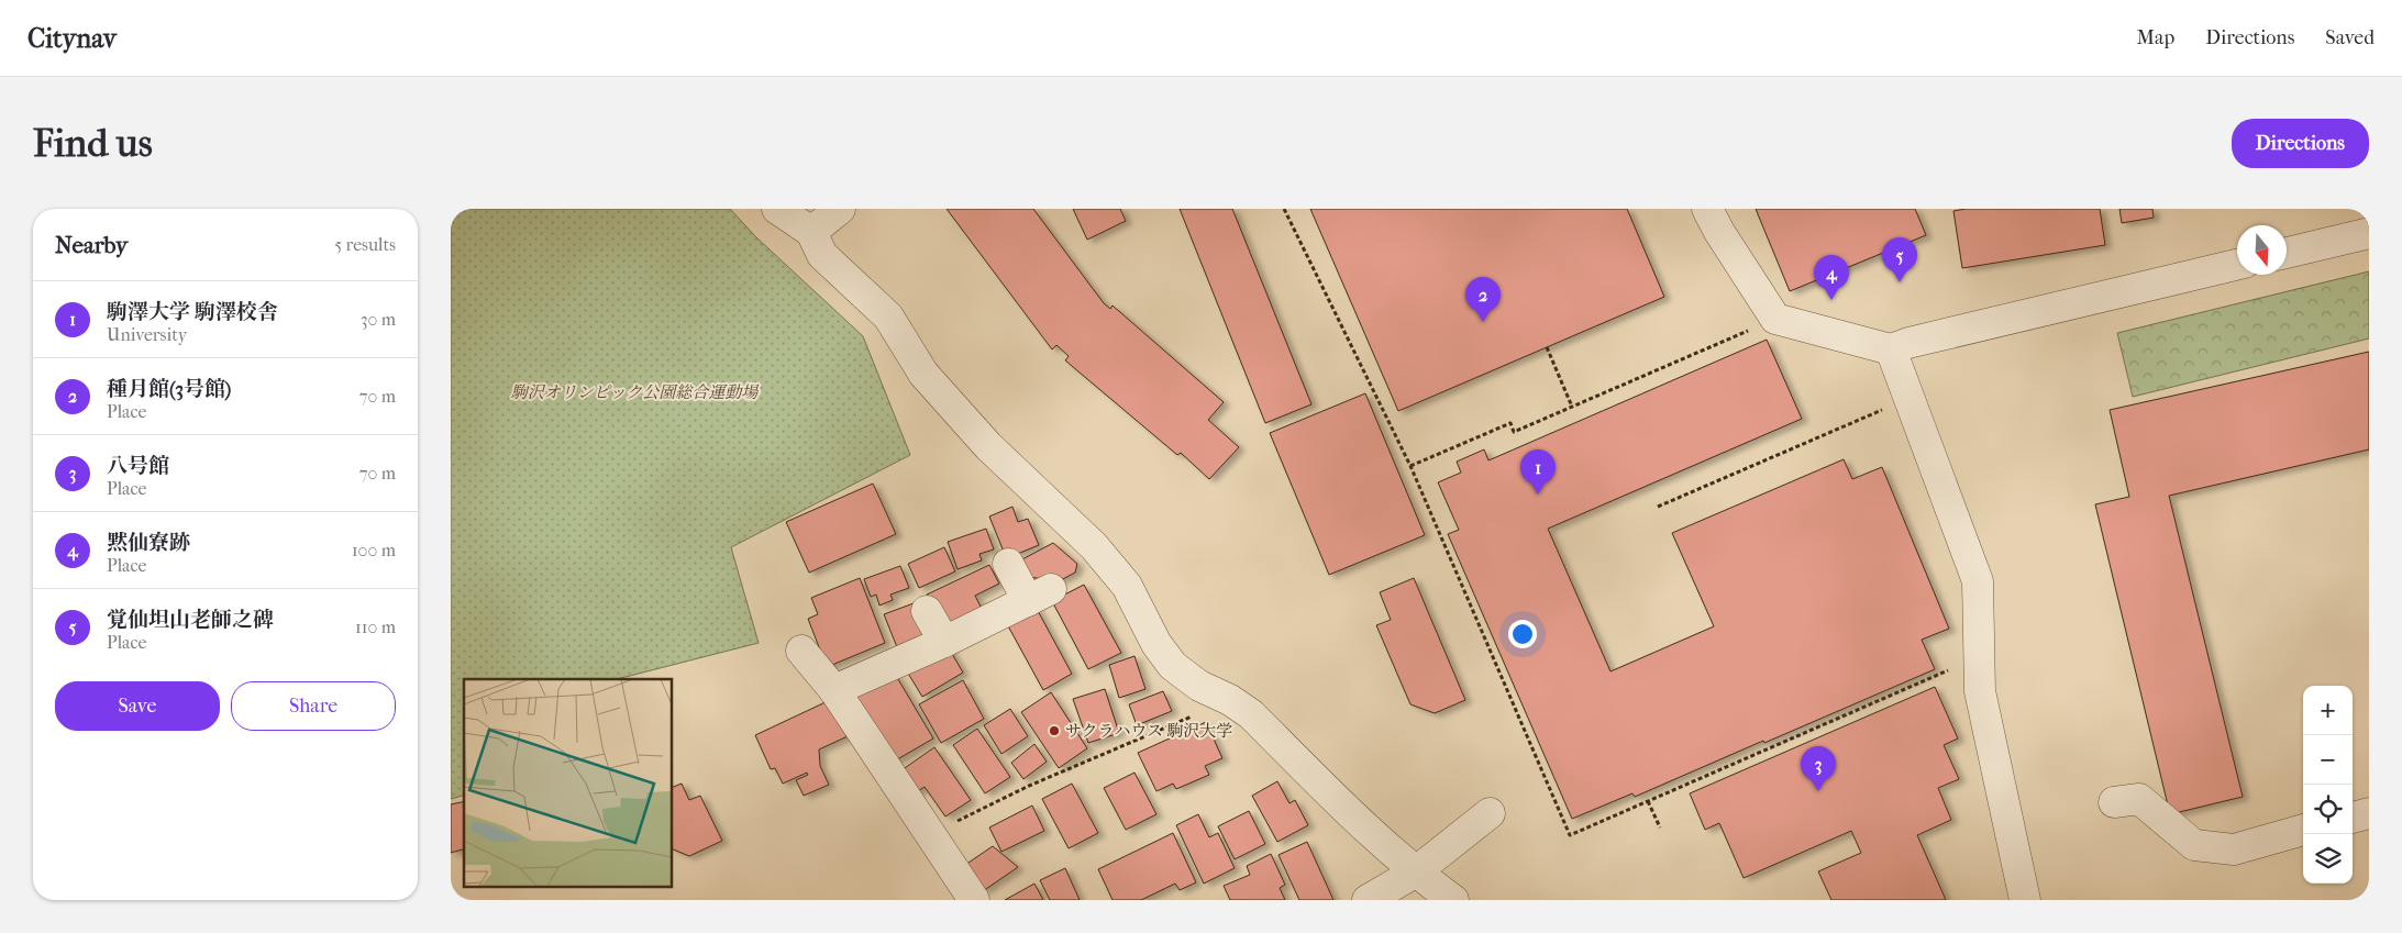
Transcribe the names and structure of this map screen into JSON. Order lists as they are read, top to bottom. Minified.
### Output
{"parks":["駒沢オリンピック公園総合運動場"],"places":["サクラハウス 駒沢大学"],"north":"bottom","page":{"header":"Citynav","nav":["Map","Directions","Saved"],"buttons":["Directions",["Save","Share"]],"title":"Find us","heading":["Nearby","5 results"],"pins":["5","4","2","1","3"],"list":[{"mark":"1","name":"駒澤大学 駒澤校舎","note":"University","value":"30 m"},{"mark":"2","name":"種月館(3号館)","note":"Place","value":"70 m"},{"mark":"3","name":"八号館","note":"Place","value":"70 m"},{"mark":"4","name":"黙仙寮跡","note":"Place","value":"100 m"},{"mark":"5","name":"覚仙坦山老師之碑","note":"Place","value":"110 m"}],"map_buttons":["+","−"]}}
